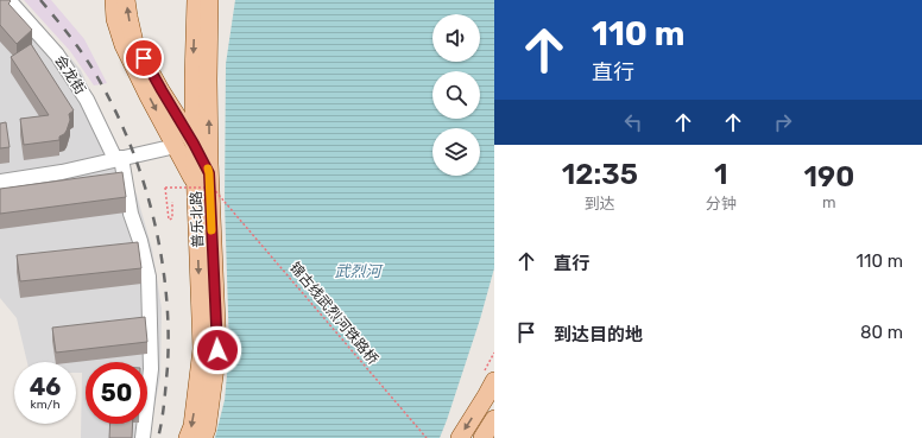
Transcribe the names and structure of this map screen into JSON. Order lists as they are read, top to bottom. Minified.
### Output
{"streets":{"main road":["普乐北路"],"street":["会龙街"],"path":["锦古线武烈河铁路桥"]},"water":["武烈河"],"page":{"turn":["110 m","直行"],"eta":["12:35","到达","1","分钟","190","m"],"list":[{"name":"直行","value":"110 m"},{"name":"到达目的地","value":"80 m"}],"speed":"46 km/h","limit":"50"}}
